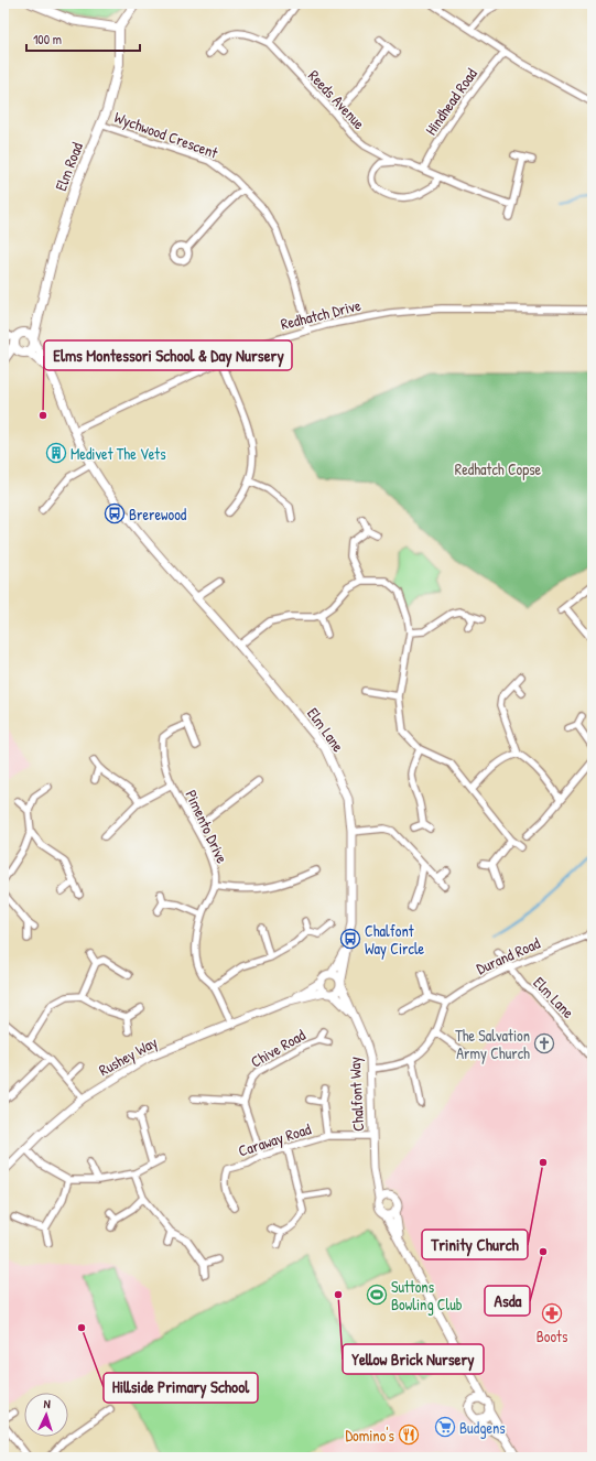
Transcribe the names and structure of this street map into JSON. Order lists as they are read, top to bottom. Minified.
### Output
{"streets":{"main road":["Elm Road"],"street":["Reeds Avenue","Hindhead Road","Wychwood Crescent","Redhatch Drive","Elm Lane","Pimento Drive","Durand Road","Chive Road","Rushey Way","Chalfont Way","Caraway Road"]},"crossings":[["Reeds Avenue","Hindhead Road"],["Wychwood Crescent","Elm Road"],["Wychwood Crescent","Redhatch Drive"],["Elm Road","Elm Lane"],["Redhatch Drive","Elm Lane"],["Elm Lane","Durand Road"],["Pimento Drive","Rushey Way"],["Rushey Way","Chalfont Way"],["Chalfont Way","Caraway Road"]],"parks":["Redhatch Copse"],"places":{"other":["Elms Montessori School & Day Nursery","Trinity Church","Asda","Yellow Brick Nursery","Hillside Primary School"],"building":["Medivet The Vets"],"bus stop":["Brerewood","Chalfont Way Circle"],"church":["The Salvation Army Church"],"sports":["Suttons Bowling Club"],"pharmacy":["Boots"],"supermarket":["Budgens"],"restaurant":["Domino's"]},"scale_bar":"100 m","north":"top"}
